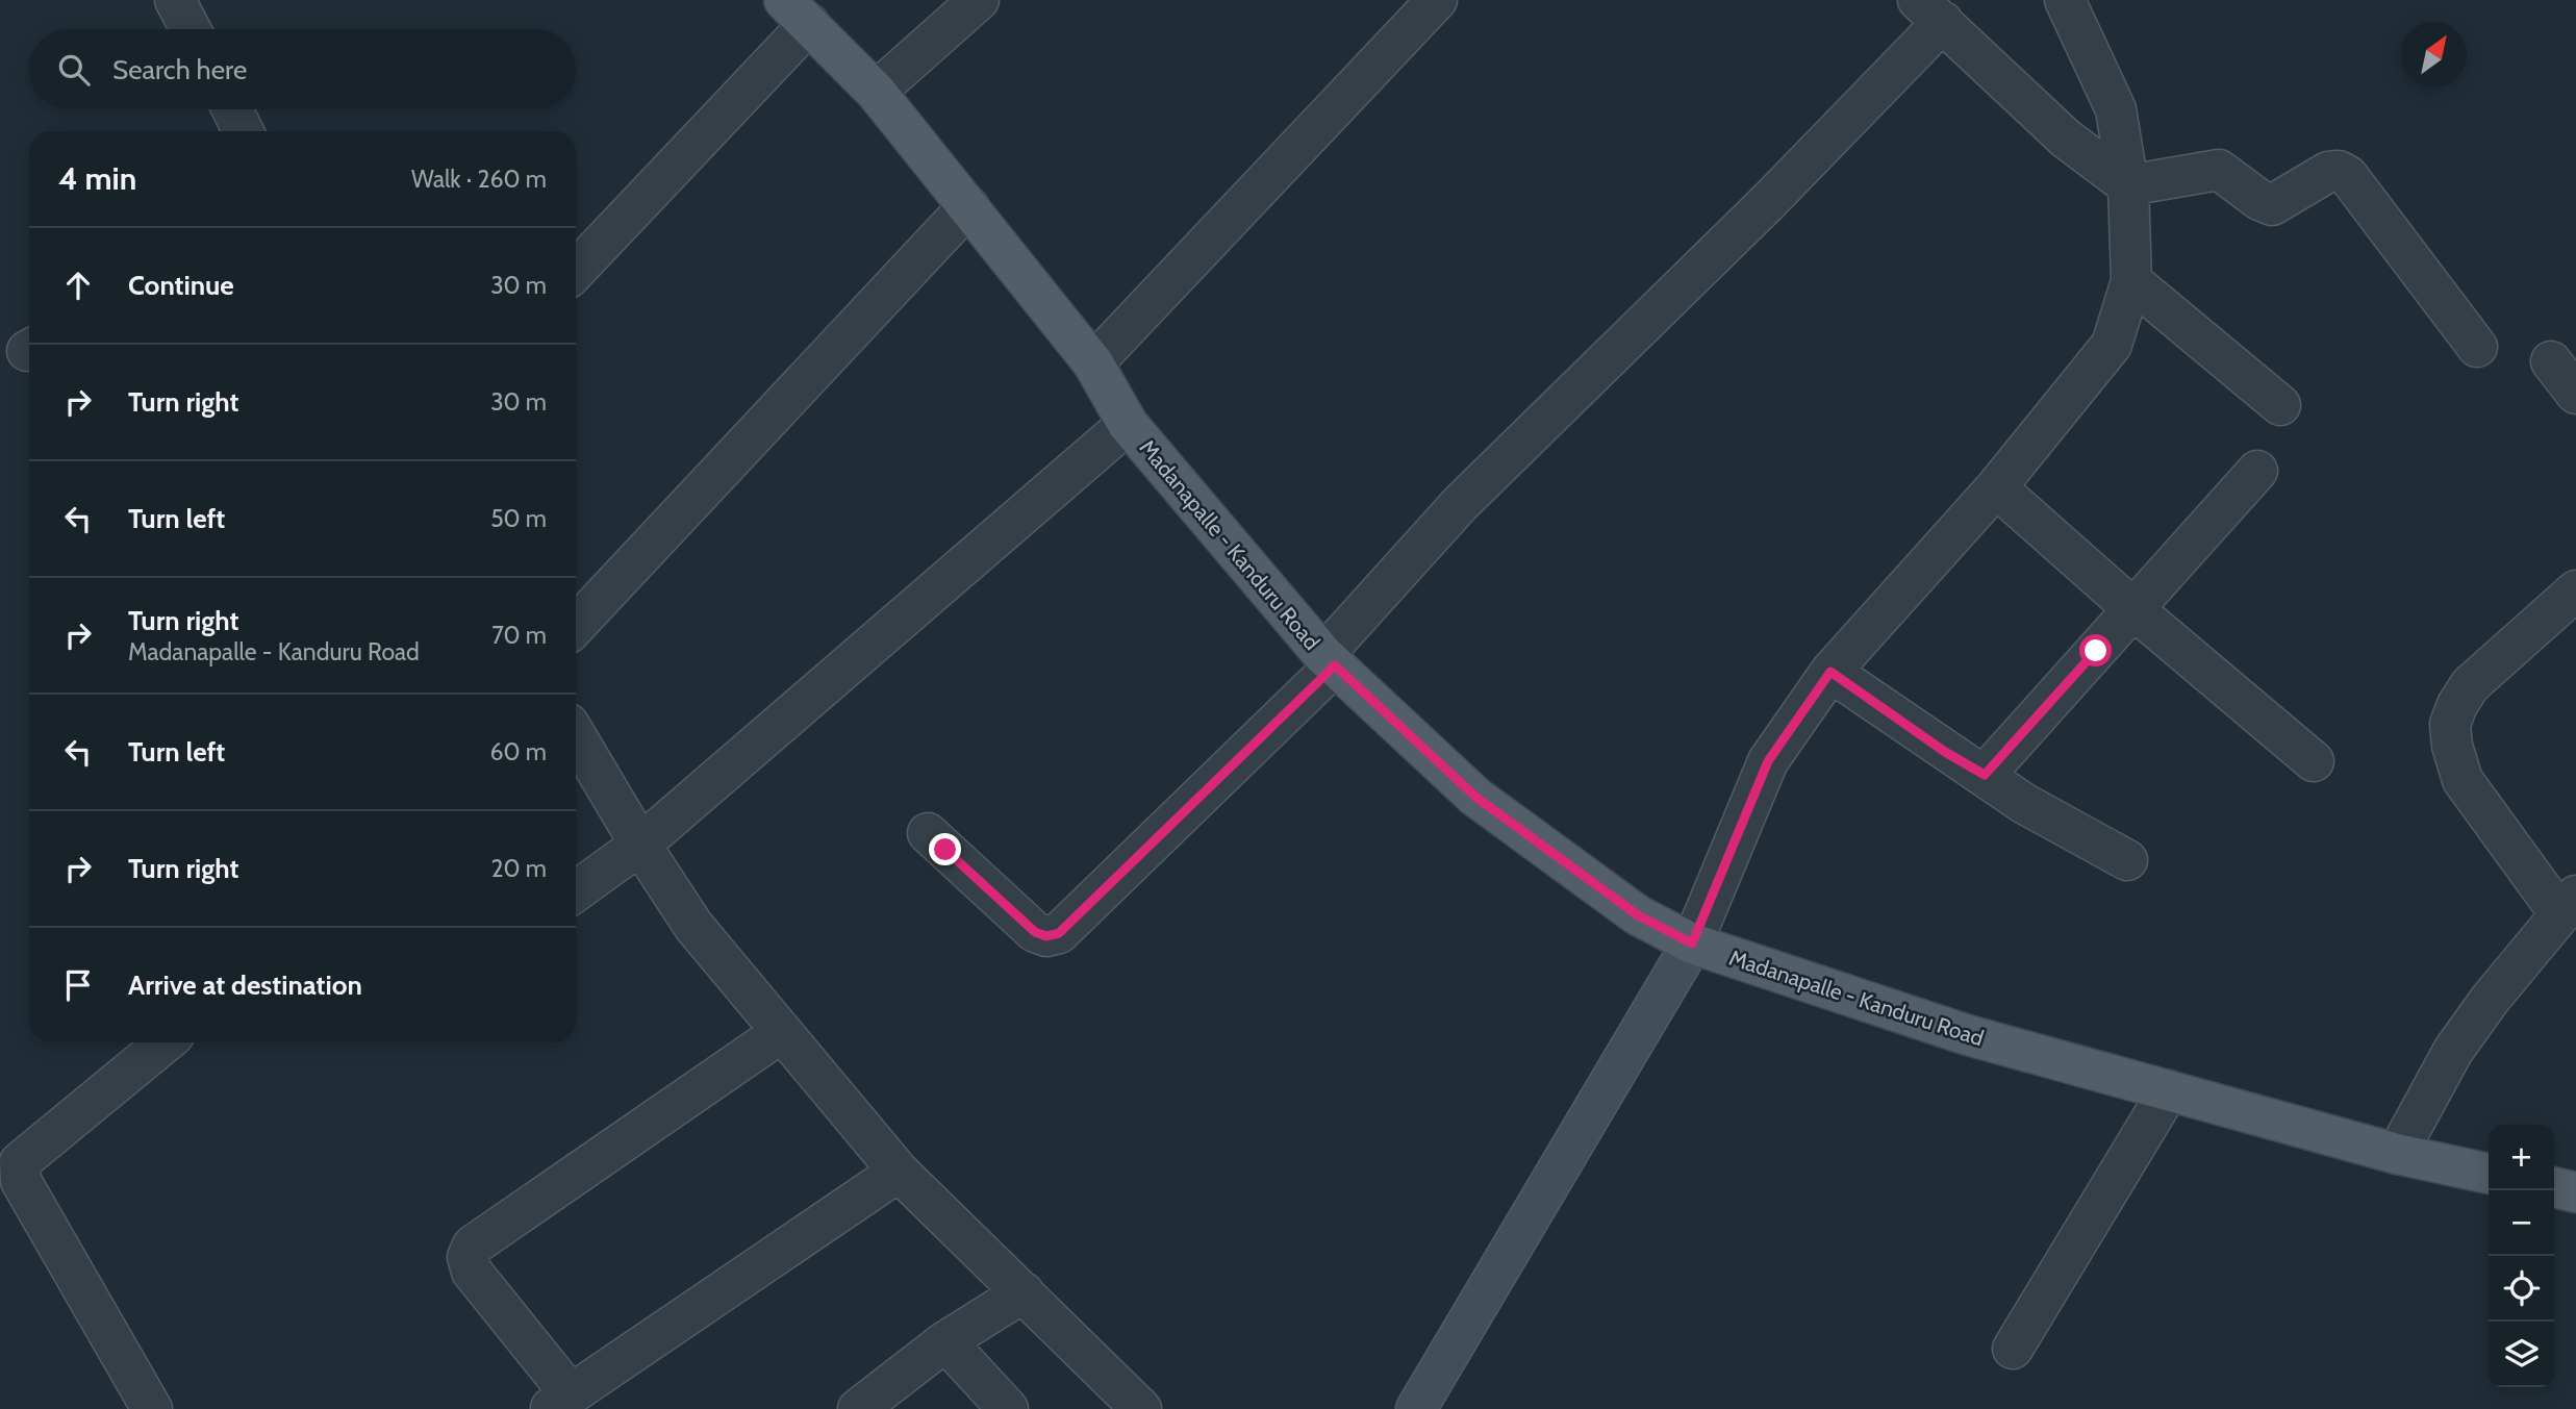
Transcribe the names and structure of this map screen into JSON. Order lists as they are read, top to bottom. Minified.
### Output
{"streets":{"main road":["Madanapalle - Kanduru Road"]},"north":"top right","page":{"search":"Search here","heading":["4 min","Walk · 260 m"],"list":[["Continue","30 m"],["Turn right","30 m"],["Turn left","50 m"],["Turn right","Madanapalle - Kanduru Road","70 m"],["Turn left","60 m"],["Turn right","20 m"],"Arrive at destination"],"map_buttons":["+","−"]}}
